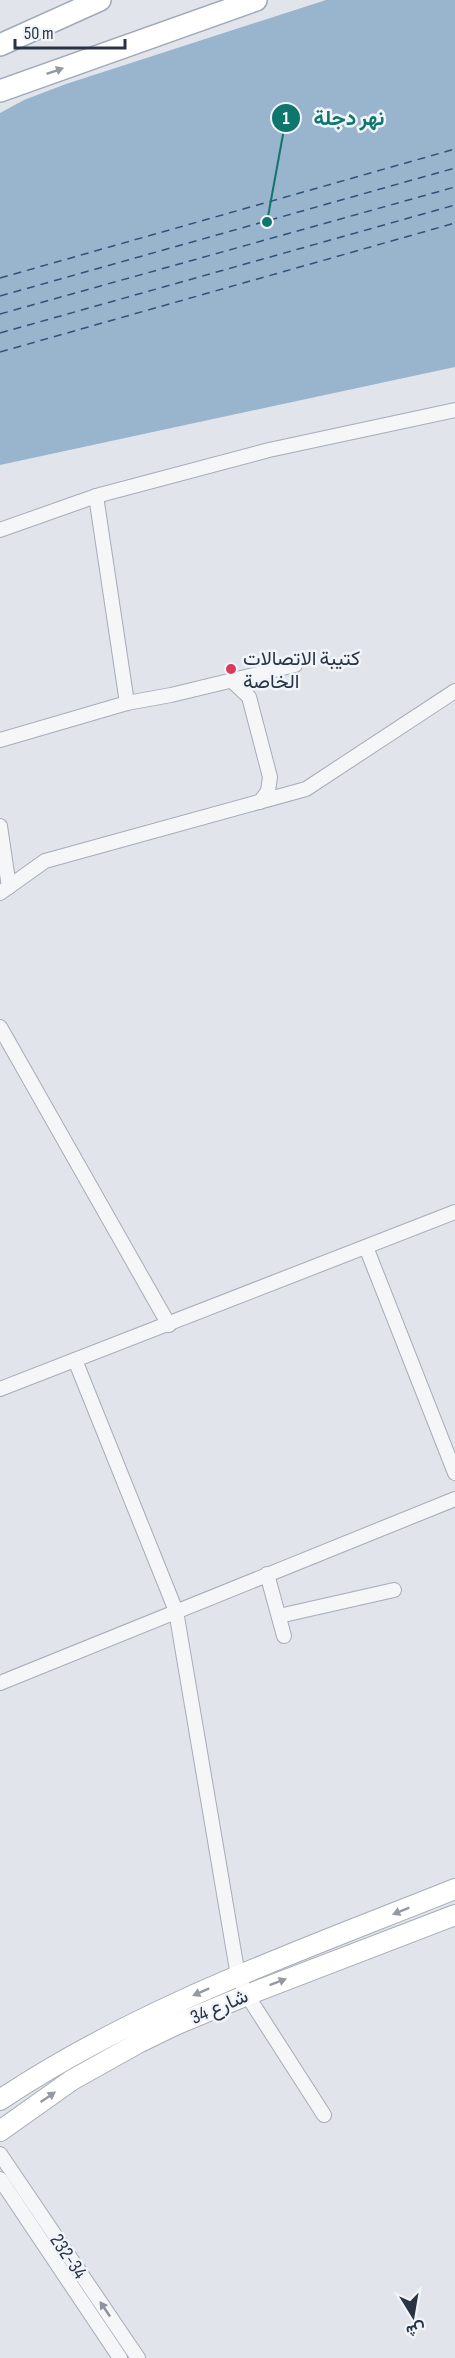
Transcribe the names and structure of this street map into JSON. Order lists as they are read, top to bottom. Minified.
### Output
{"streets":{"main road":["شارع 34"],"street":["232-34"]},"places":["نهر دجلة","كتيبة الاتصالات الخاصة"],"scale_bar":"50 m","north":"bottom"}
